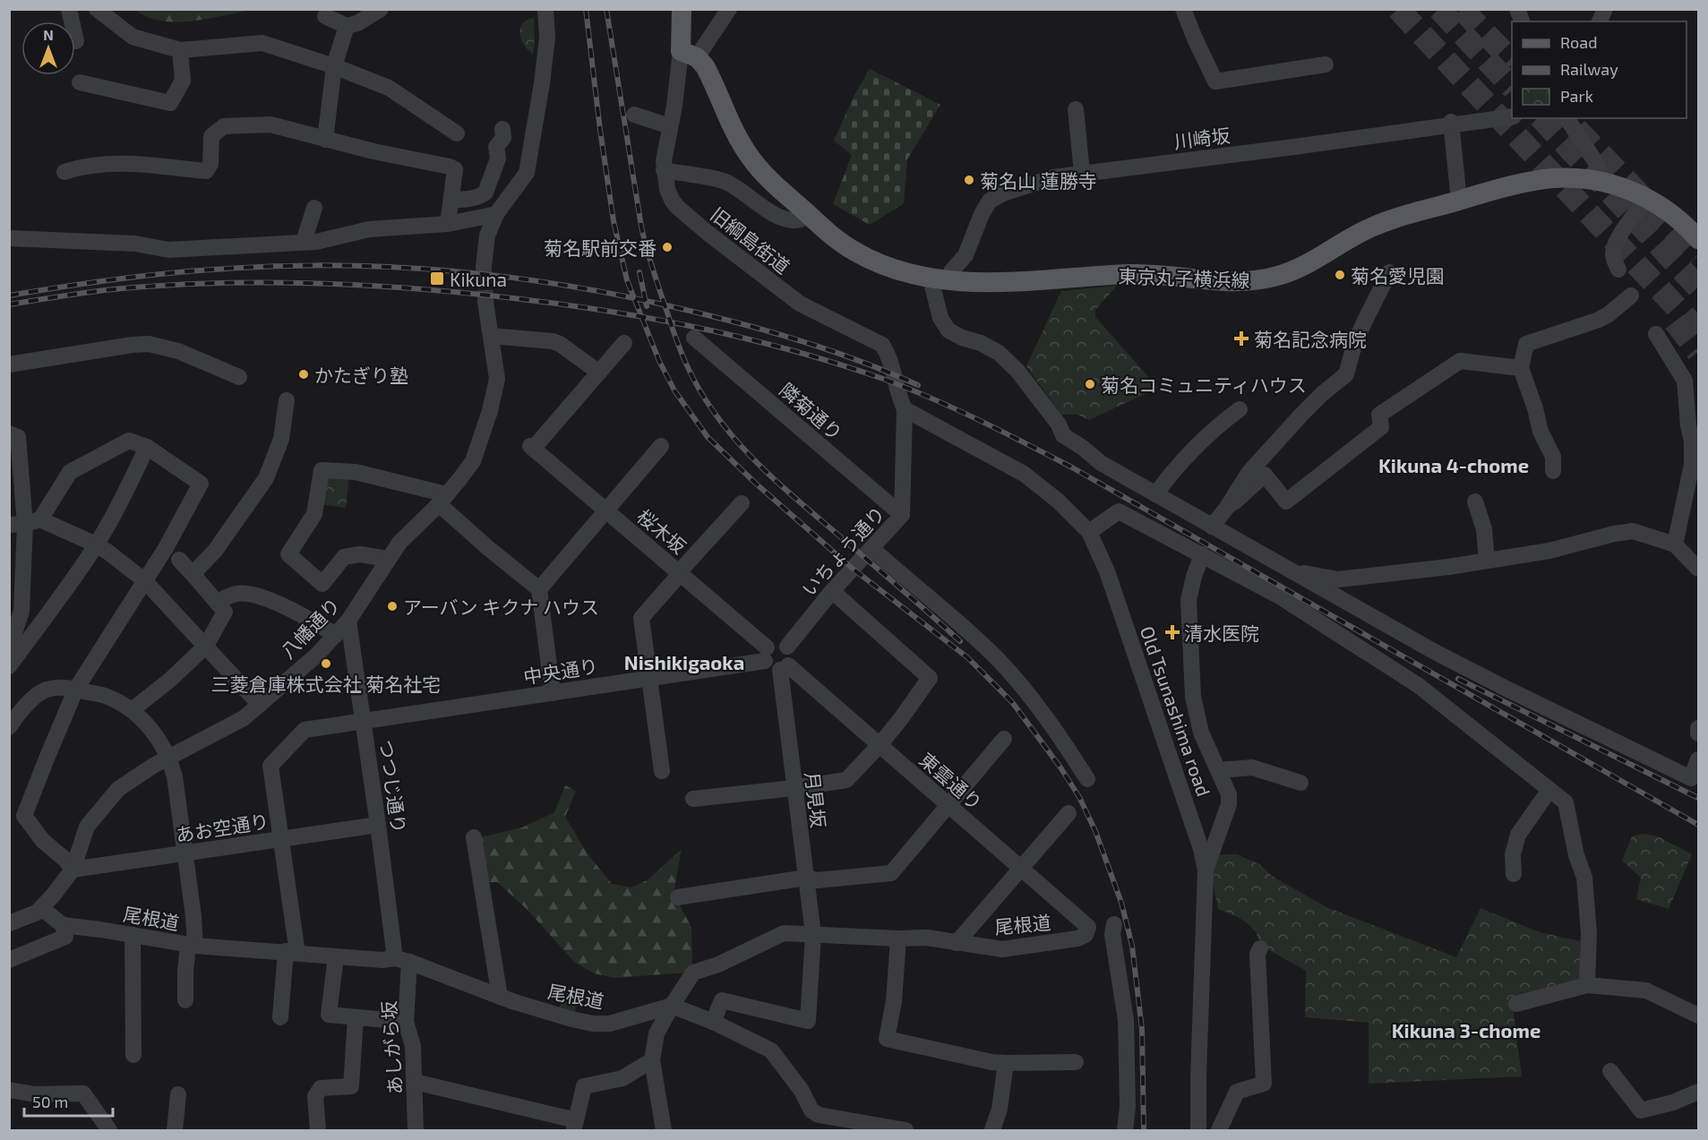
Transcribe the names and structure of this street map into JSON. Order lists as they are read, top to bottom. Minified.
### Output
{"streets":{"main road":["東京丸子横浜線"],"street":["川崎坂","旧綱島街道","隣菊通り","桜木坂","いちょう通り","八幡通り","中央通り","Old Tsunashima road","東雲通り","つつじ通り","月見坂","あお空通り","尾根道","あしがら坂"]},"crossings":[["川崎坂","東京丸子横浜線"],["旧綱島街道","東京丸子横浜線"],["旧綱島街道","いちょう通り"],["旧綱島街道","Old Tsunashima road"],["隣菊通り","いちょう通り"],["桜木坂","いちょう通り"],["桜木坂","中央通り"],["桜木坂","東雲通り"],["桜木坂","月見坂"],["いちょう通り","中央通り"],["いちょう通り","Old Tsunashima road"],["いちょう通り","東雲通り"],["いちょう通り","月見坂"],["八幡通り","つつじ通り"],["八幡通り","あお空通り"],["中央通り","東雲通り"],["中央通り","つつじ通り"],["中央通り","月見坂"],["中央通り","あお空通り"],["東雲通り","月見坂"],["東雲通り","尾根道"],["つつじ通り","あお空通り"],["つつじ通り","尾根道"],["つつじ通り","あしがら坂"],["月見坂","尾根道"],["尾根道","あしがら坂"]],"districts":["Kikuna 4-chome","Nishikigaoka","Kikuna 3-chome"],"places":{"other":["菊名山 蓮勝寺","菊名駅前交番","菊名愛児園","かたぎり塾","菊名コミュニティハウス","アーバン キクナ ハウス","三菱倉庫株式会社 菊名社宅"],"transit":["Kikuna"],"health":["菊名記念病院","清水医院"]},"legend":["Road","Railway","Park"],"scale_bar":"50 m","north":"top"}
